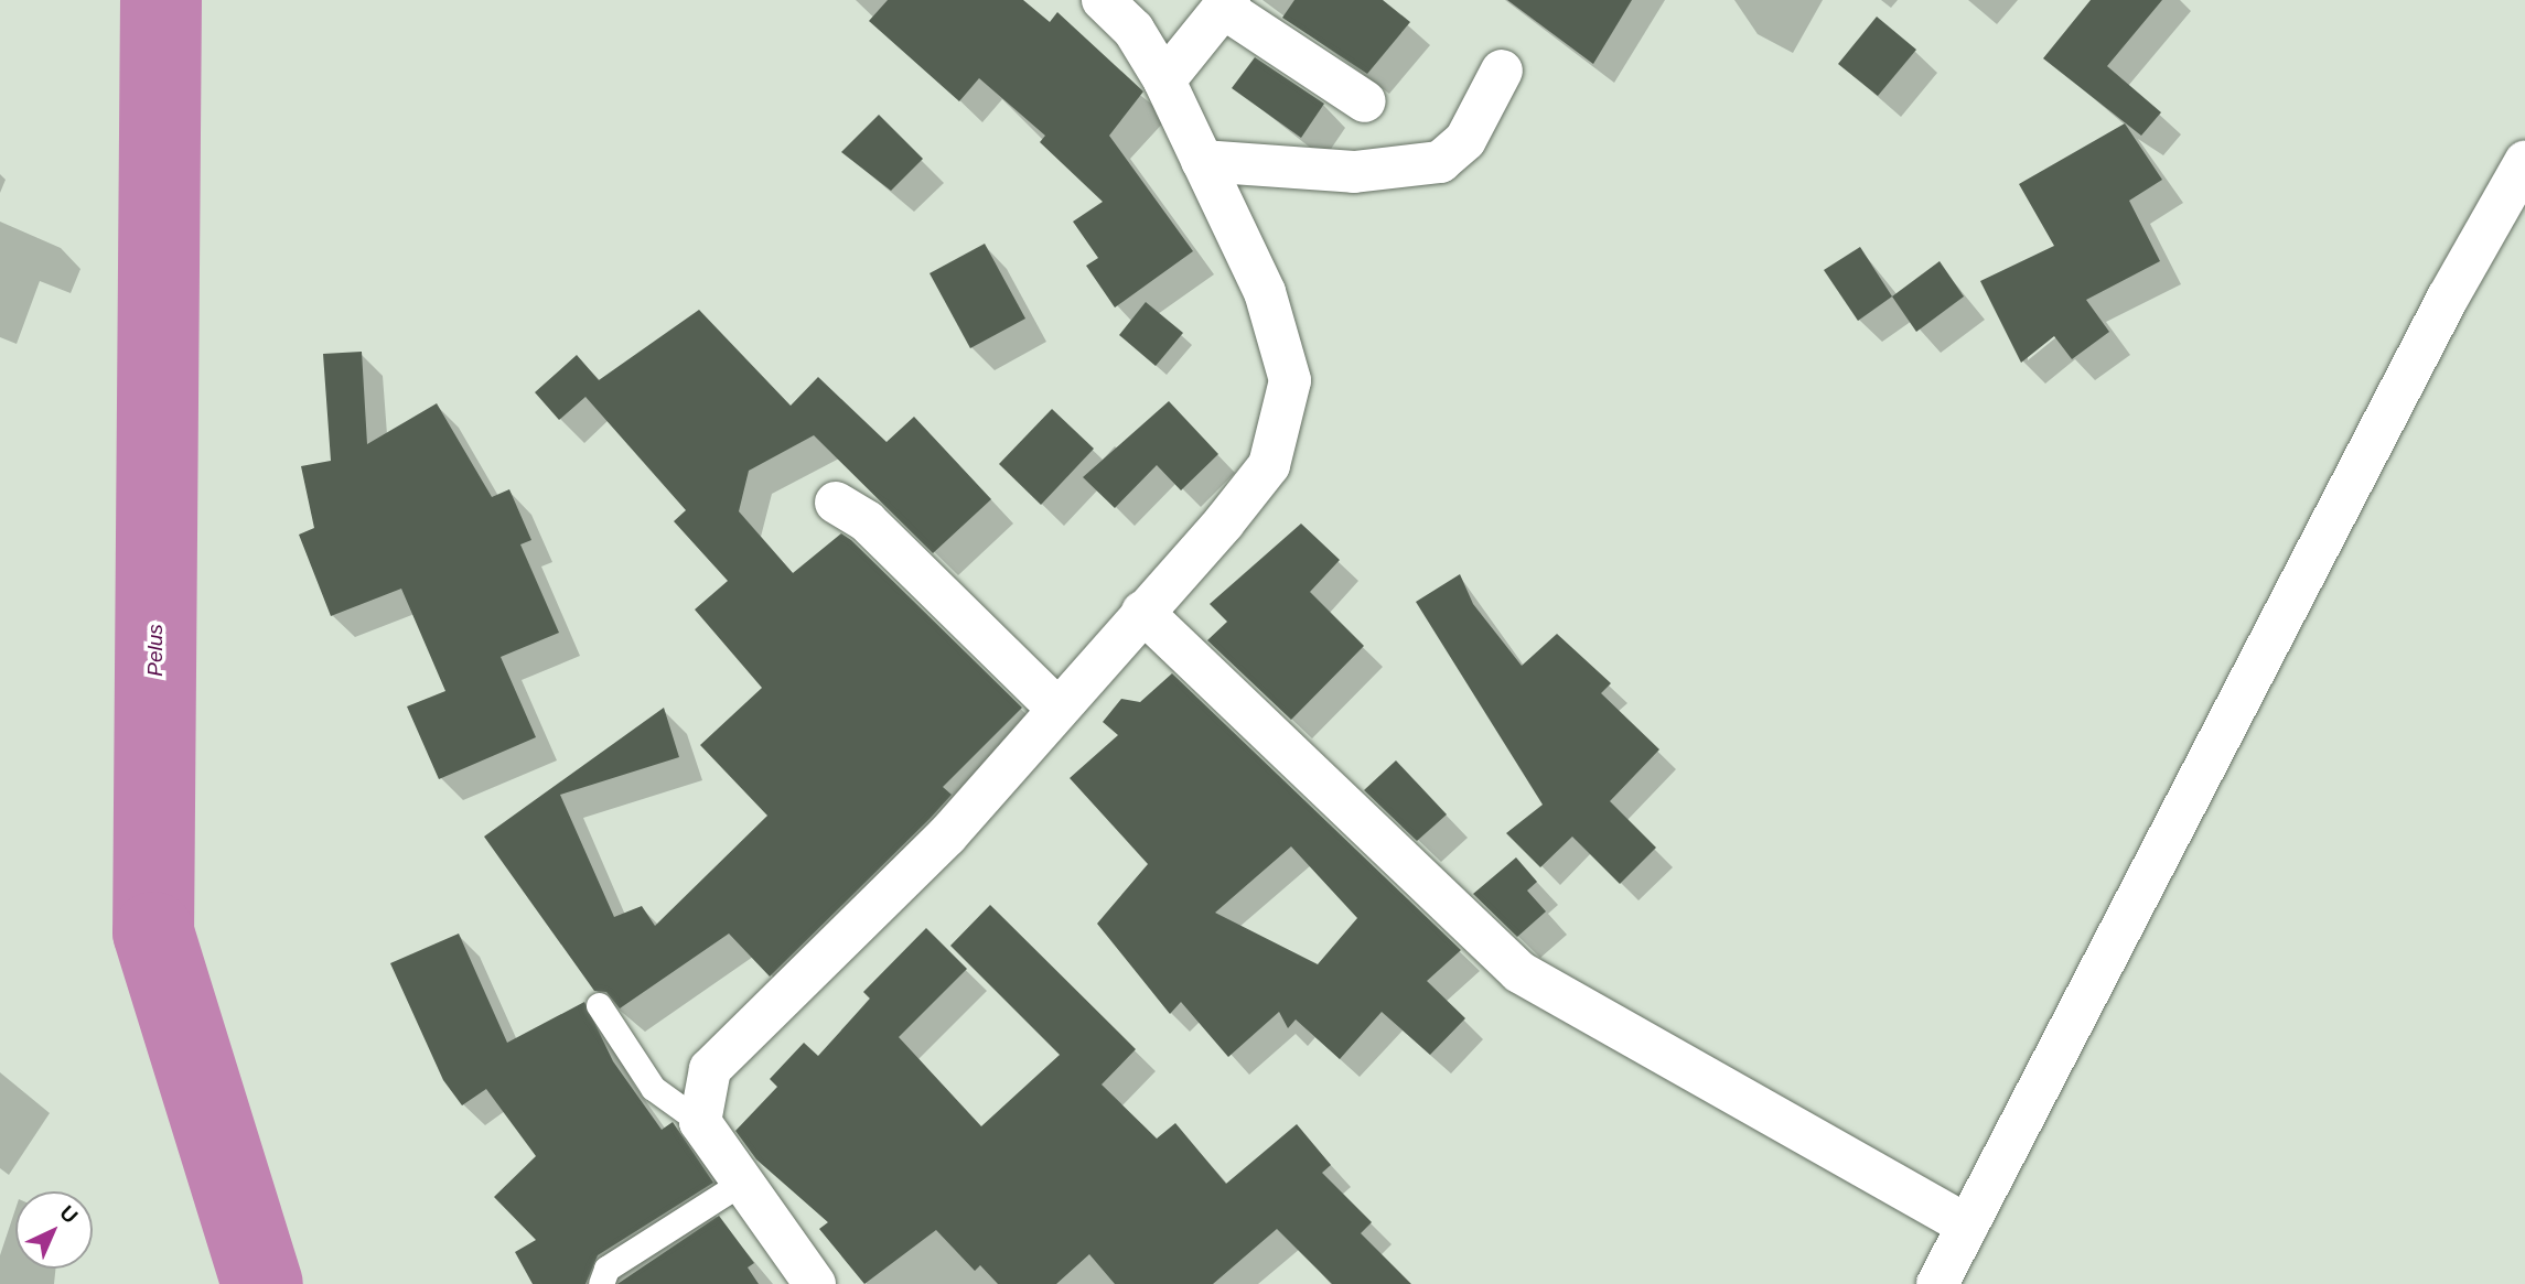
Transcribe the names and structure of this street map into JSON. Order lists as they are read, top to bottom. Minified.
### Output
{"water":["Pelus"],"north":"top right"}
